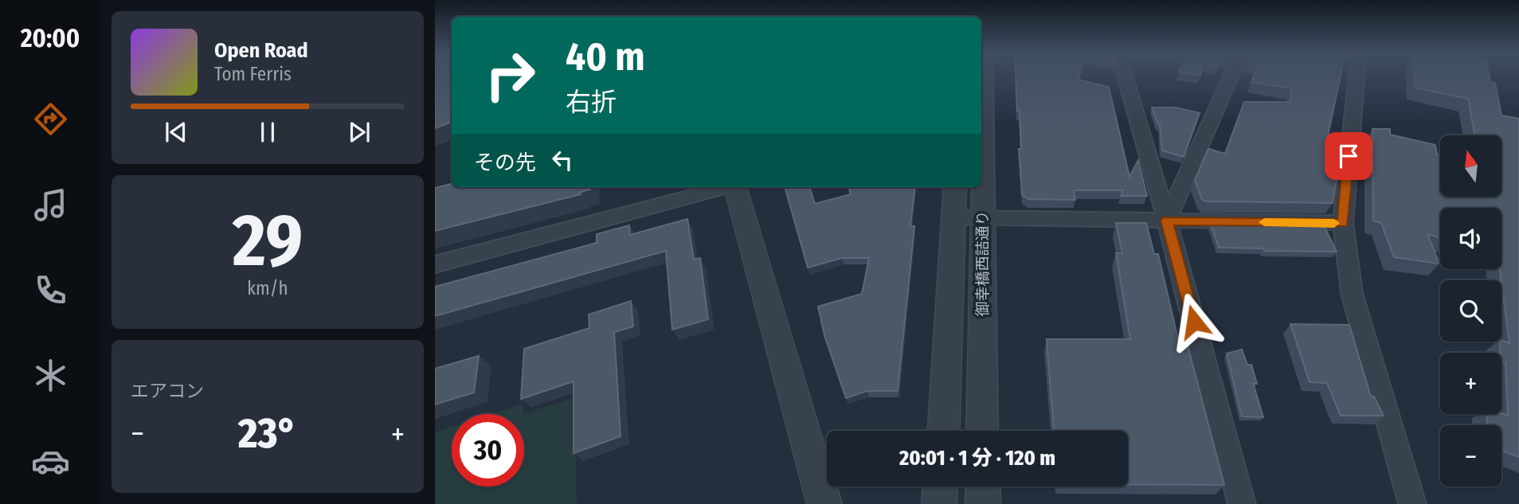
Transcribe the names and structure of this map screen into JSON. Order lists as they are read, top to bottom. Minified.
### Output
{"streets":{"street":["御幸橋西詰通り"]},"north":"top","page":{"tabs":"20:00","turn":["40 m","右折"],"song":["Open Road","Tom Ferris"],"then":"その先","map_buttons":["+","−"],"tile":[["29","km/h"],"エアコン"],"heat":["−","23°","+"],"limit":"30","trip":"20:01 · 1 分 · 120 m"}}
